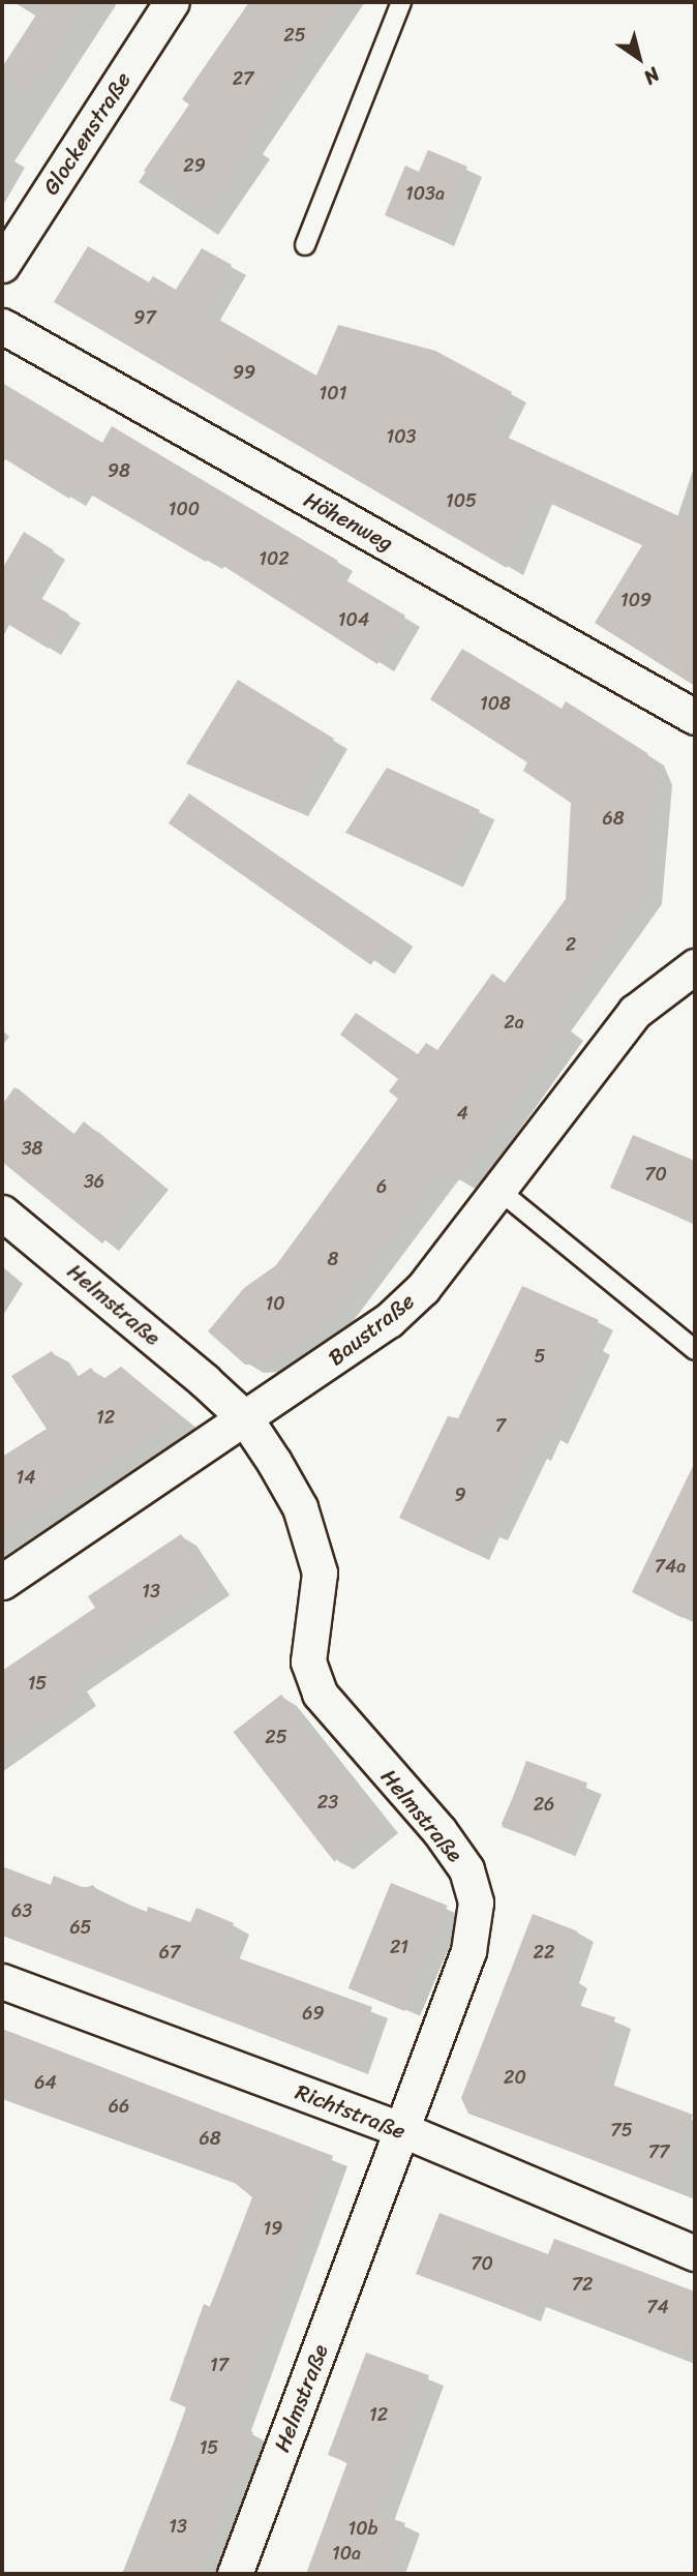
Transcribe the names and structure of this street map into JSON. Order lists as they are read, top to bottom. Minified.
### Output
{"streets":{"street":["Glockenstraße","Höhenweg","Helmstraße","Baustraße","Richtstraße"]},"crossings":[["Helmstraße","Baustraße"],["Helmstraße","Richtstraße"]],"house_numbers":["25","27","29","103a","97","99","101","103","98","105","100","102","109","104","108","68","2","2a","4","38","70","36","6","8","10","5","12","7","14","9","74a","13","15","25","23","26","63","65","21","67","22","69","20","64","66","75","68","77","19","70","72","74","17","12","15","13","10b","10a"],"north":"bottom right"}
